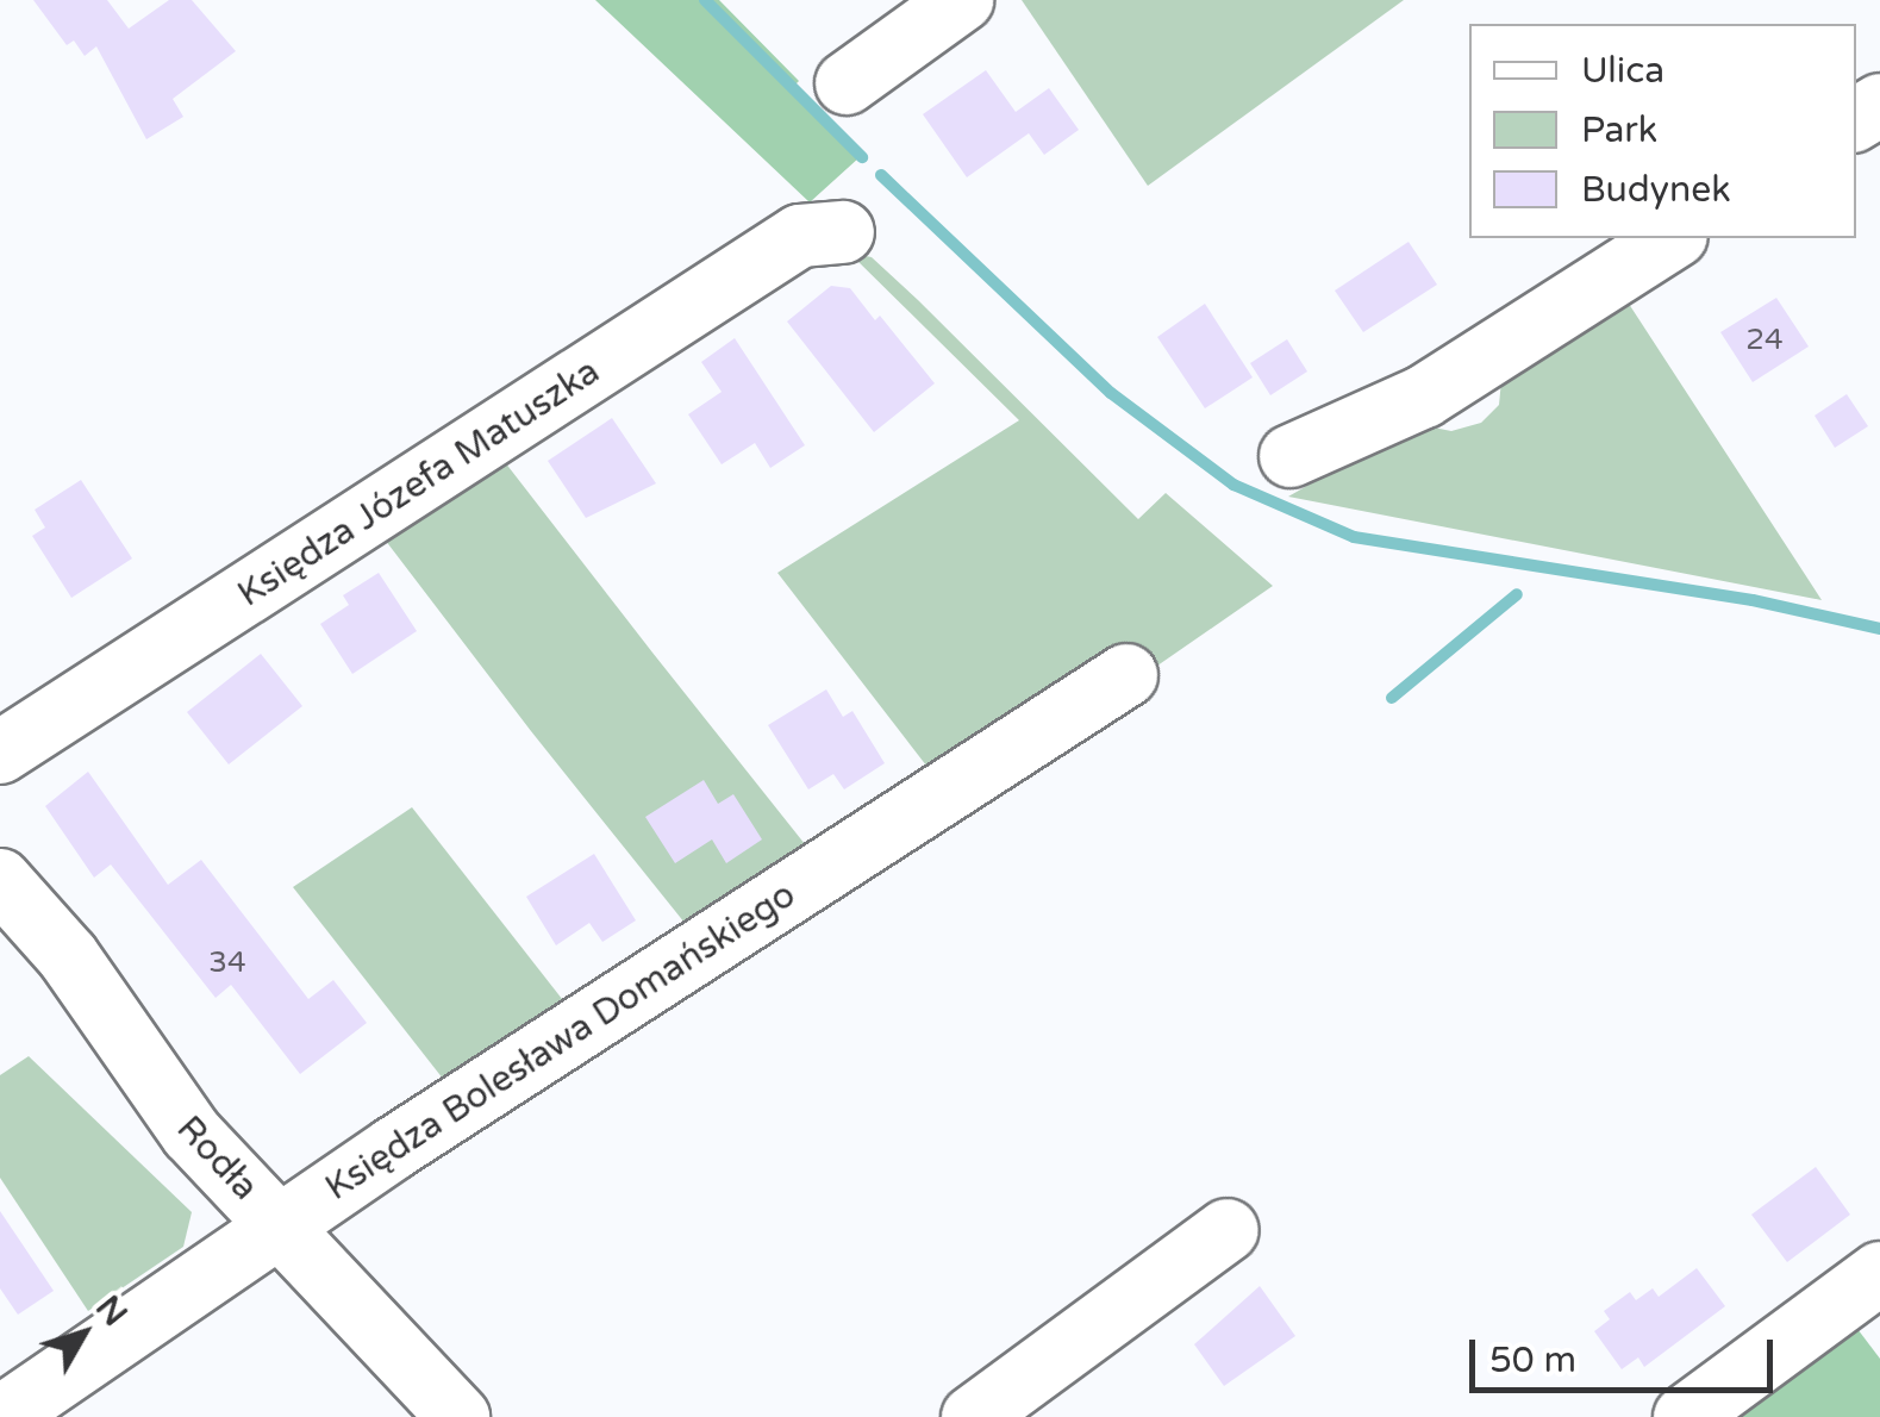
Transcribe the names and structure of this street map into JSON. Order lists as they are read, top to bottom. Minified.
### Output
{"streets":{"street":["Księdza Józefa Matuszka","Księdza Bolesława Domańskiego","Rodła"]},"crossings":[["Księdza Bolesława Domańskiego","Rodła"]],"house_numbers":["24","34"],"legend":["Ulica","Park","Budynek"],"scale_bar":"50 m","north":"top right"}
